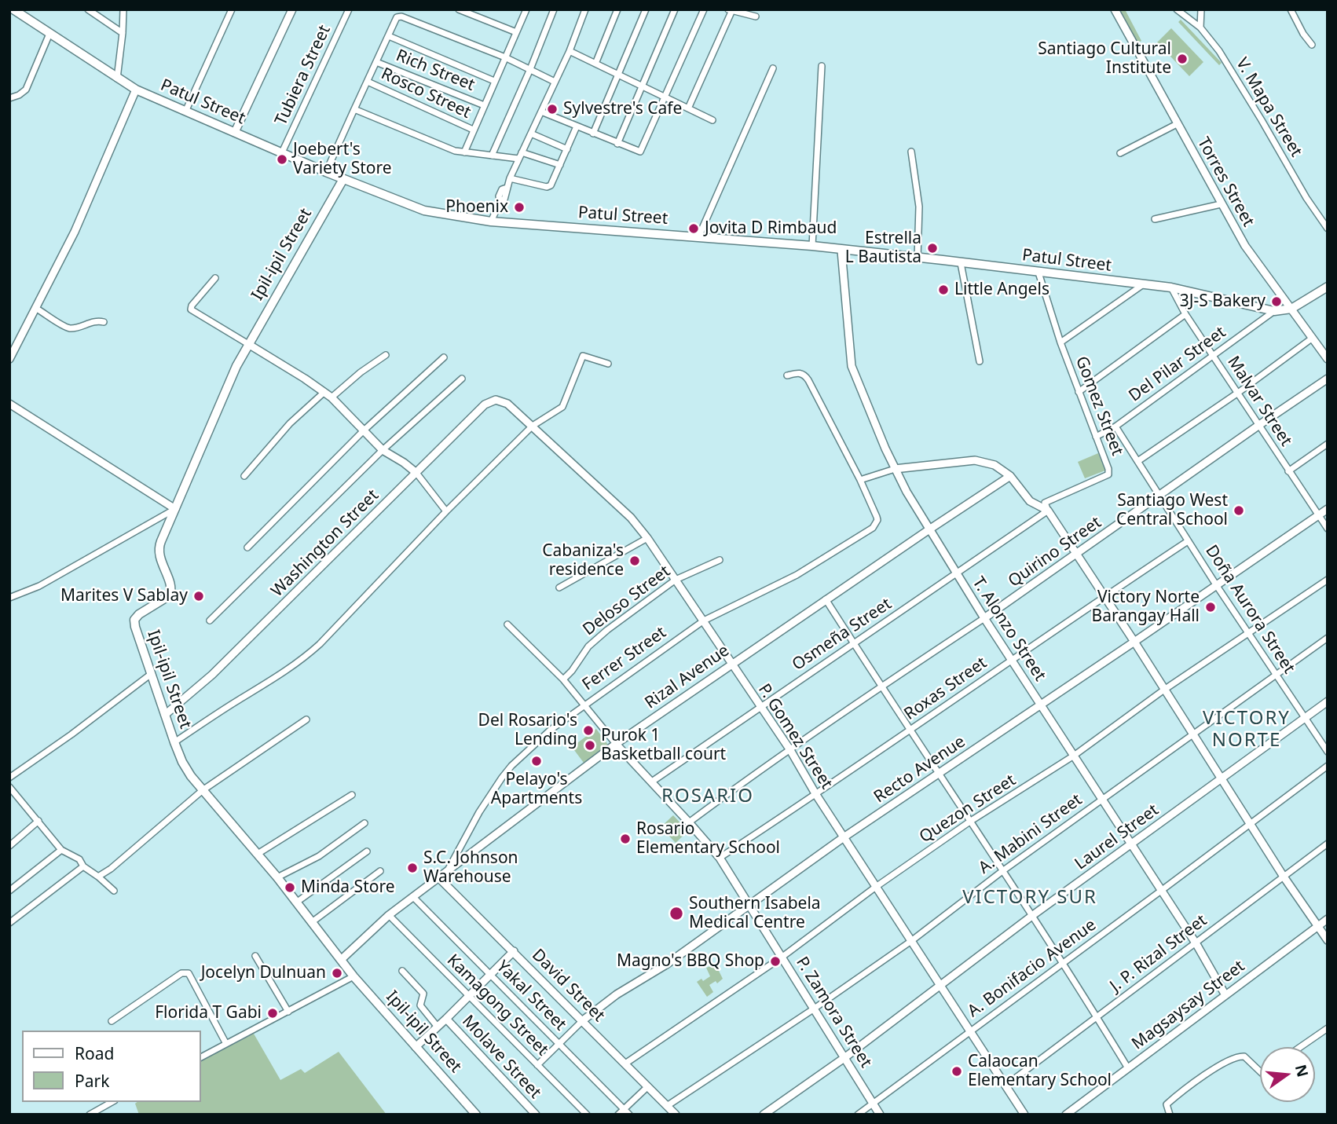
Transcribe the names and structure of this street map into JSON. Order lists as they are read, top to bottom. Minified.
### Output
{"streets":{"main road":["Patul Street","Ipil-ipil Street"],"street":["Rich Street","Tubiera Street","Rosco Street","V. Mapa Street","Torres Street","Del Pilar Street","Malvar Street","Gomez Street","Washington Street","Quirino Street","Deloso Street","Doña Aurora Street","T. Alonzo Street","Osmeña Street","Ferrer Street","Rizal Avenue","Roxas Street","P. Gomez Street","Recto Avenue","Quezon Street","A. Mabini Street","Laurel Street","J. P. Rizal Street","A. Bonifacio Avenue","David Street","Yakal Street","Kamagong Street","Magsaysay Street","P. Zamora Street","Molave Street"]},"crossings":[["Tubiera Street","Patul Street"],["Patul Street","Ipil-ipil Street"],["Patul Street","Del Pilar Street"],["Patul Street","Malvar Street"],["Patul Street","Gomez Street"],["Patul Street","T. Alonzo Street"],["Ipil-ipil Street","Washington Street"],["Ipil-ipil Street","Rizal Avenue"],["Del Pilar Street","Malvar Street"],["Del Pilar Street","Gomez Street"],["Del Pilar Street","Doña Aurora Street"],["Malvar Street","Quirino Street"],["Malvar Street","Recto Avenue"],["Gomez Street","Osmeña Street"],["Washington Street","P. Gomez Street"],["Quirino Street","Doña Aurora Street"],["Quirino Street","T. Alonzo Street"],["Quirino Street","P. Gomez Street"],["Quirino Street","P. Zamora Street"],["Deloso Street","P. Gomez Street"],["Deloso Street","P. Zamora Street"],["Doña Aurora Street","Roxas Street"],["Doña Aurora Street","Recto Avenue"],["Doña Aurora Street","Quezon Street"],["Doña Aurora Street","A. Mabini Street"],["Doña Aurora Street","Laurel Street"],["T. Alonzo Street","Osmeña Street"],["T. Alonzo Street","Rizal Avenue"],["T. Alonzo Street","Roxas Street"],["T. Alonzo Street","Recto Avenue"],["T. Alonzo Street","Quezon Street"],["T. Alonzo Street","A. Mabini Street"],["T. Alonzo Street","Laurel Street"],["T. Alonzo Street","J. P. Rizal Street"],["T. Alonzo Street","A. Bonifacio Avenue"],["T. Alonzo Street","Magsaysay Street"],["Osmeña Street","P. Gomez Street"],["Osmeña Street","P. Zamora Street"],["Ferrer Street","Rizal Avenue"],["Ferrer Street","P. Gomez Street"],["Ferrer Street","P. Zamora Street"],["Rizal Avenue","P. Gomez Street"],["Rizal Avenue","David Street"],["Rizal Avenue","Yakal Street"],["Rizal Avenue","Kamagong Street"],["Rizal Avenue","P. Zamora Street"],["Roxas Street","P. Gomez Street"],["Roxas Street","P. Zamora Street"],["P. Gomez Street","Recto Avenue"],["P. Gomez Street","Quezon Street"],["P. Gomez Street","A. Mabini Street"],["P. Gomez Street","Laurel Street"],["P. Gomez Street","J. P. Rizal Street"],["P. Gomez Street","A. Bonifacio Avenue"],["Recto Avenue","David Street"],["Recto Avenue","Yakal Street"],["Recto Avenue","Kamagong Street"],["Recto Avenue","P. Zamora Street"],["Quezon Street","David Street"],["Quezon Street","P. Zamora Street"],["A. Mabini Street","David Street"],["A. Mabini Street","P. Zamora Street"],["Laurel Street","P. Zamora Street"],["A. Bonifacio Avenue","P. Zamora Street"]],"districts":["VICTORY NORTE","ROSARIO","VICTORY SUR"],"places":["Santiago Cultural Institute","Sylvestre's Cafe","Joebert's Variety Store","Phoenix","Jovita D Rimbaud","Estrella L Bautista","Little Angels","3J-S Bakery","Santiago West Central School","Cabaniza's residence","Marites V Sablay","Victory Norte Barangay Hall","Del Rosario's Lending","Purok 1 Basketball court","Pelayo's Apartments","Rosario Elementary School","S.C. Johnson Warehouse","Minda Store","Southern Isabela Medical Centre","Magno's BBQ Shop","Jocelyn Dulnuan","Florida T Gabi","Calaocan Elementary School"],"legend":["Road","Park"],"north":"right"}
